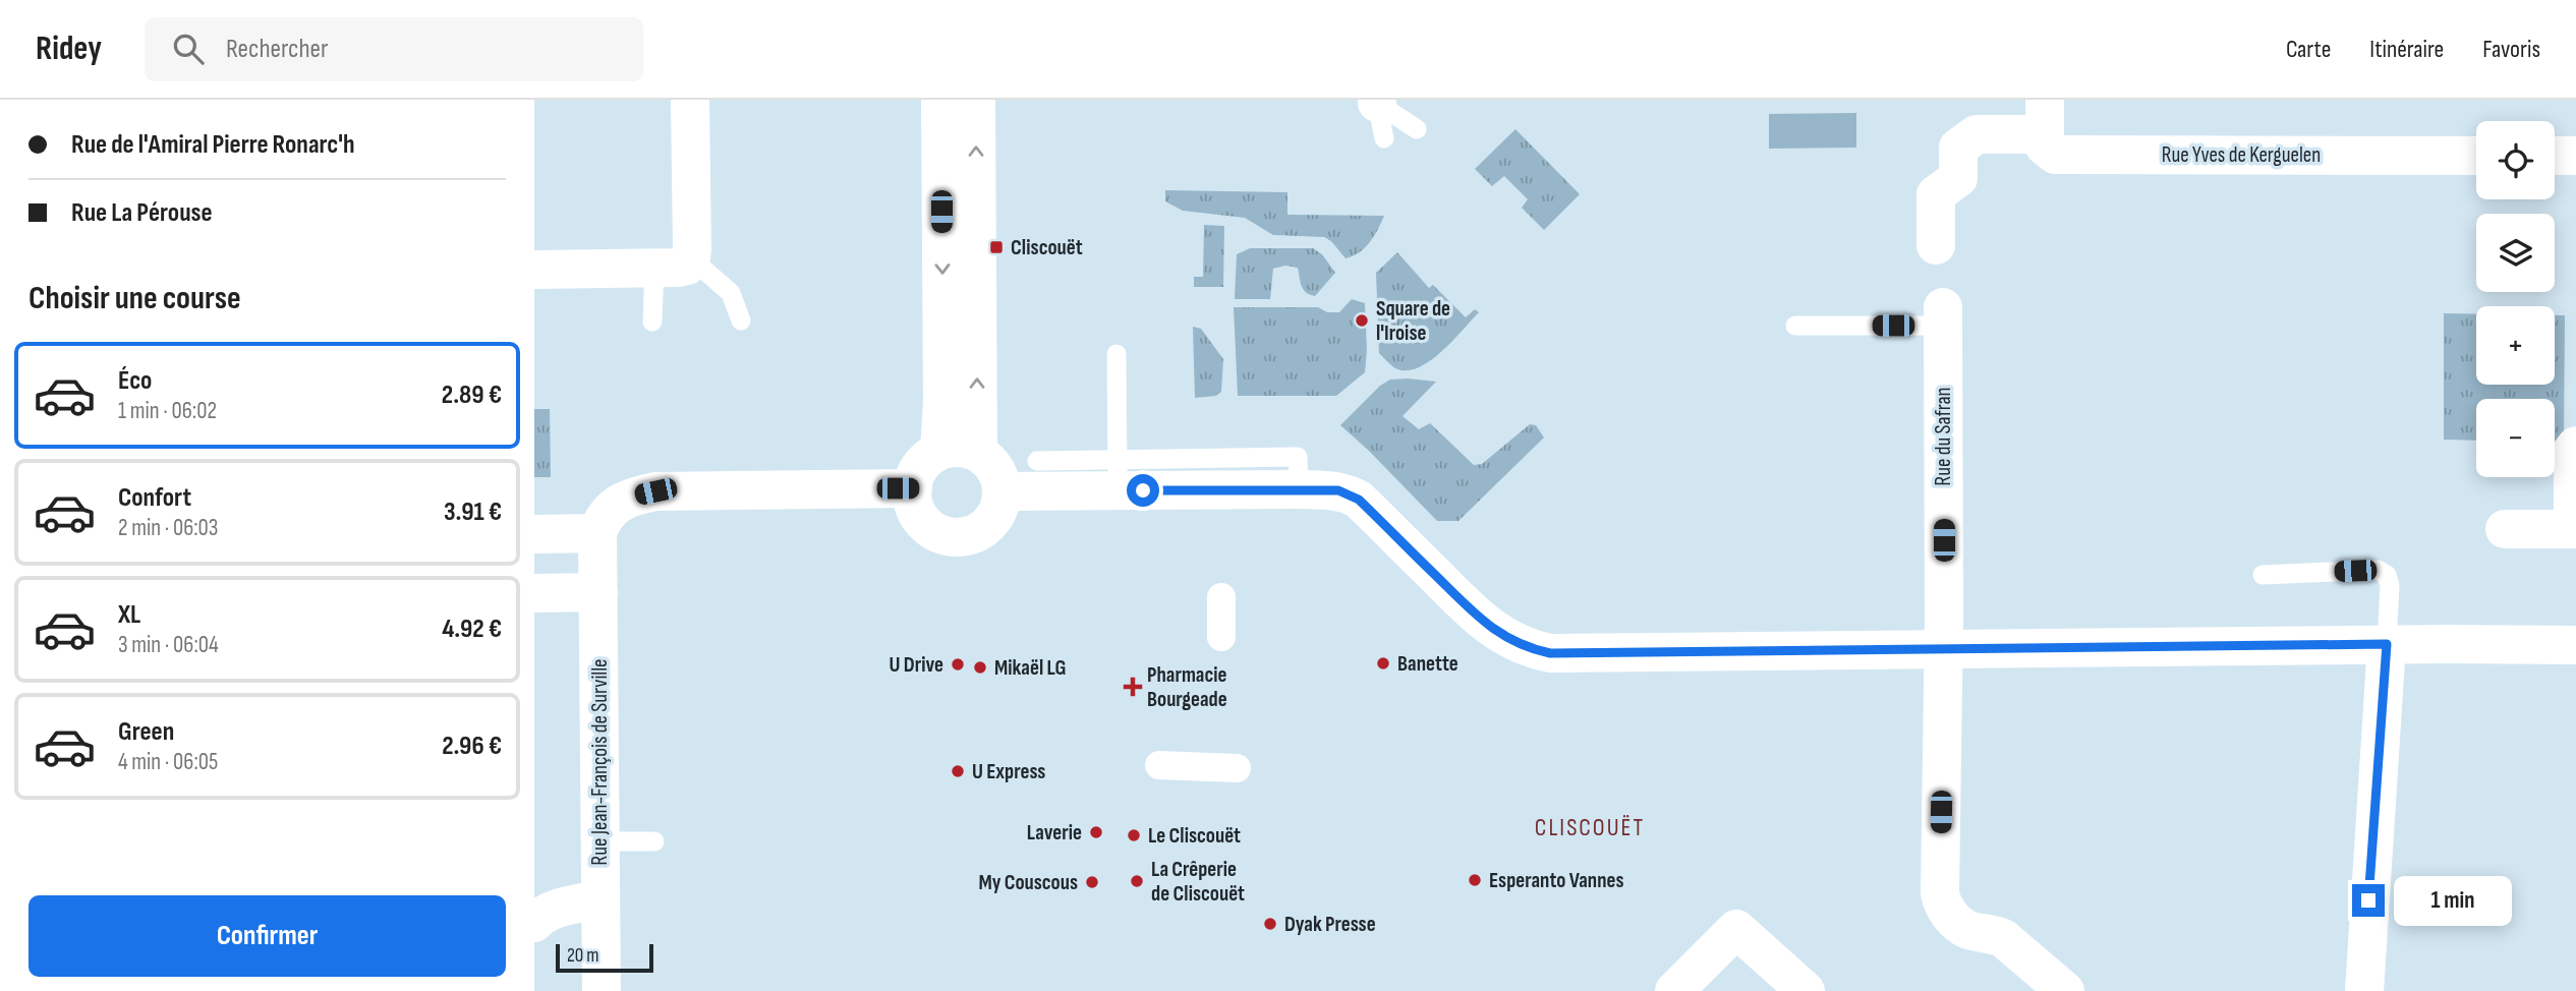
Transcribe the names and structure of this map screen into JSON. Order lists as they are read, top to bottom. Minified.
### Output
{"streets":{"street":["Rue Yves de Kerguelen","Rue du Safran","Rue Jean-François de Surville"]},"districts":["CLISCOUËT"],"places":{"transit":["Cliscouët"],"other":["Square de l'Iroise","Banette","U Drive","Mikaël LG","U Express","Laverie","Le Cliscouët","Esperanto Vannes","La Crêperie de Cliscouët","My Couscous","Dyak Presse"],"health":["Pharmacie Bourgeade"]},"scale_bar":"20 m","page":{"header":"Ridey","search":"Rechercher","nav":["Carte","Itinéraire","Favoris"],"banner":["Rue de l'Amiral Pierre Ronarc'h","Rue La Pérouse"],"map_buttons":["+","−"],"heading":"Choisir une course","list":[{"name":"Éco","note":"1 min · 06:02","value":"2.89 €"},{"name":"Confort","note":"2 min · 06:03","value":"3.91 €"},{"name":"XL","note":"3 min · 06:04","value":"4.92 €"},{"name":"Green","note":"4 min · 06:05","value":"2.96 €"}],"bubble":"1 min","buttons":"Confirmer","scale":"20 m"}}
